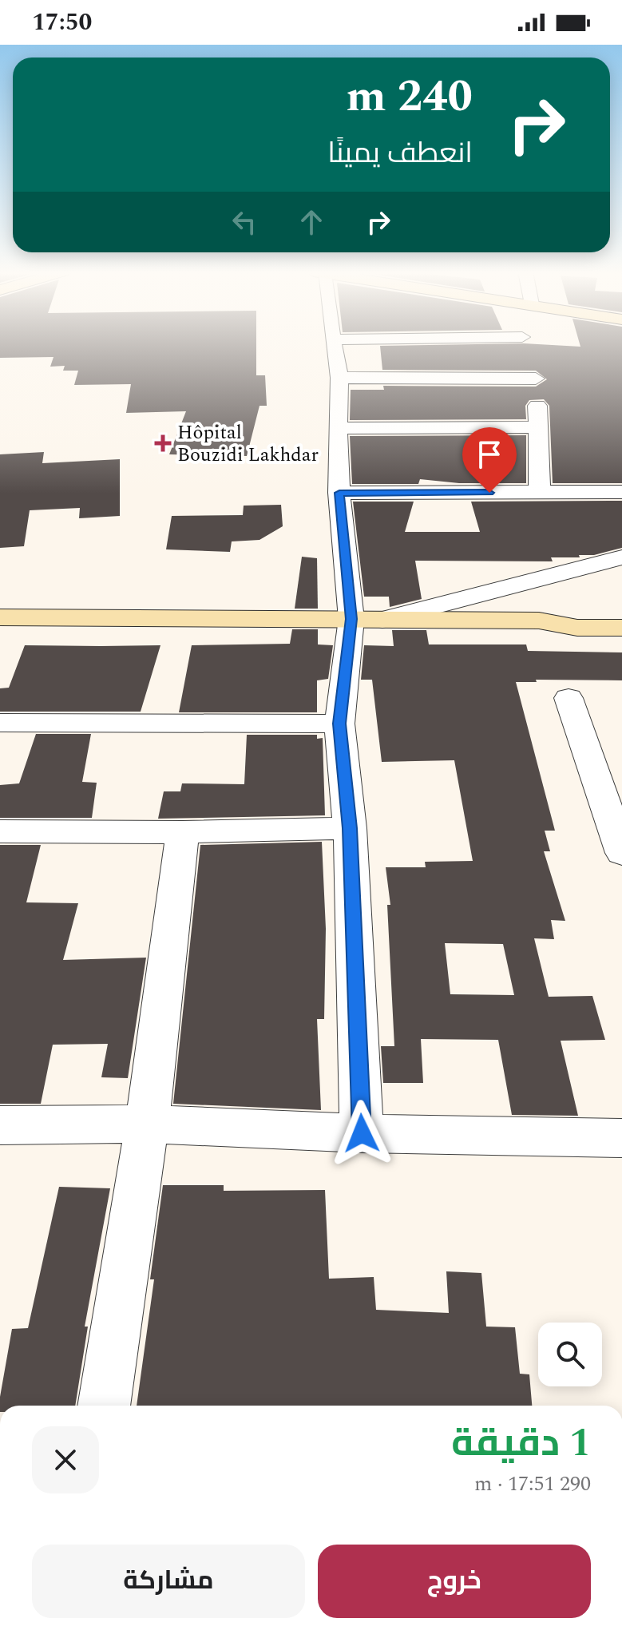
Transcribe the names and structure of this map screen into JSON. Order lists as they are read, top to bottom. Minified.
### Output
{"places":{"health":["Hôpital Bouzidi Lakhdar"]},"page":{"status":"17:50","turn":["240 m","انعطف يمينًا"],"heading":["1 دقيقة","290 m · 17:51"],"buttons":["خروج","مشاركة"]}}
